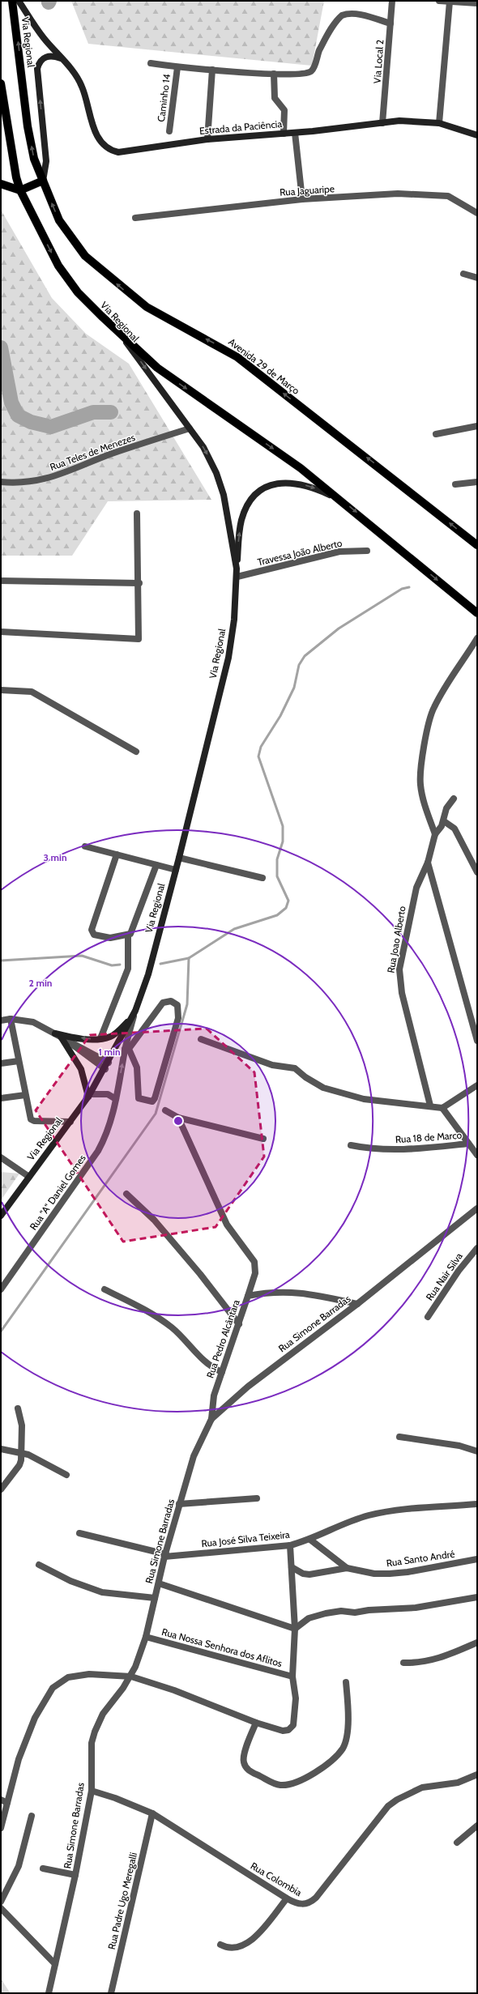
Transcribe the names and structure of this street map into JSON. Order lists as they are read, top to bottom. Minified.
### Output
{"streets":{"main road":["Via Regional","Estrada da Paciência","Avenida 29 de Março"],"street":["Via Local 2","Caminho 14","Rua Jaguaripe","Rua Teles de Menezes","Travessa João Alberto","Rua Joao Alberto","Rua 18 de Marco","Rua \"A\" Daniel Gomes","Rua Nair Silva","Rua Simone Barradas","Rua Pedro Alcântara","Rua José Silva Teixeira","Rua Santo André","Rua Nossa Senhora dos Aflitos","Rua Colombia","Rua Padre Ugo Meregalli"]},"crossings":[["Via Regional","Avenida 29 de Março"],["Via Regional","Rua Teles de Menezes"],["Via Regional","Travessa João Alberto"],["Via Regional","Rua \"A\" Daniel Gomes"],["Via Local 2","Estrada da Paciência"],["Rua Simone Barradas","Rua Pedro Alcântara"],["Rua Simone Barradas","Rua José Silva Teixeira"],["Rua Simone Barradas","Rua Nossa Senhora dos Aflitos"],["Rua Simone Barradas","Rua Colombia"],["Rua Colombia","Rua Padre Ugo Meregalli"]],"rings":["3 min","2 min","1 min"]}
